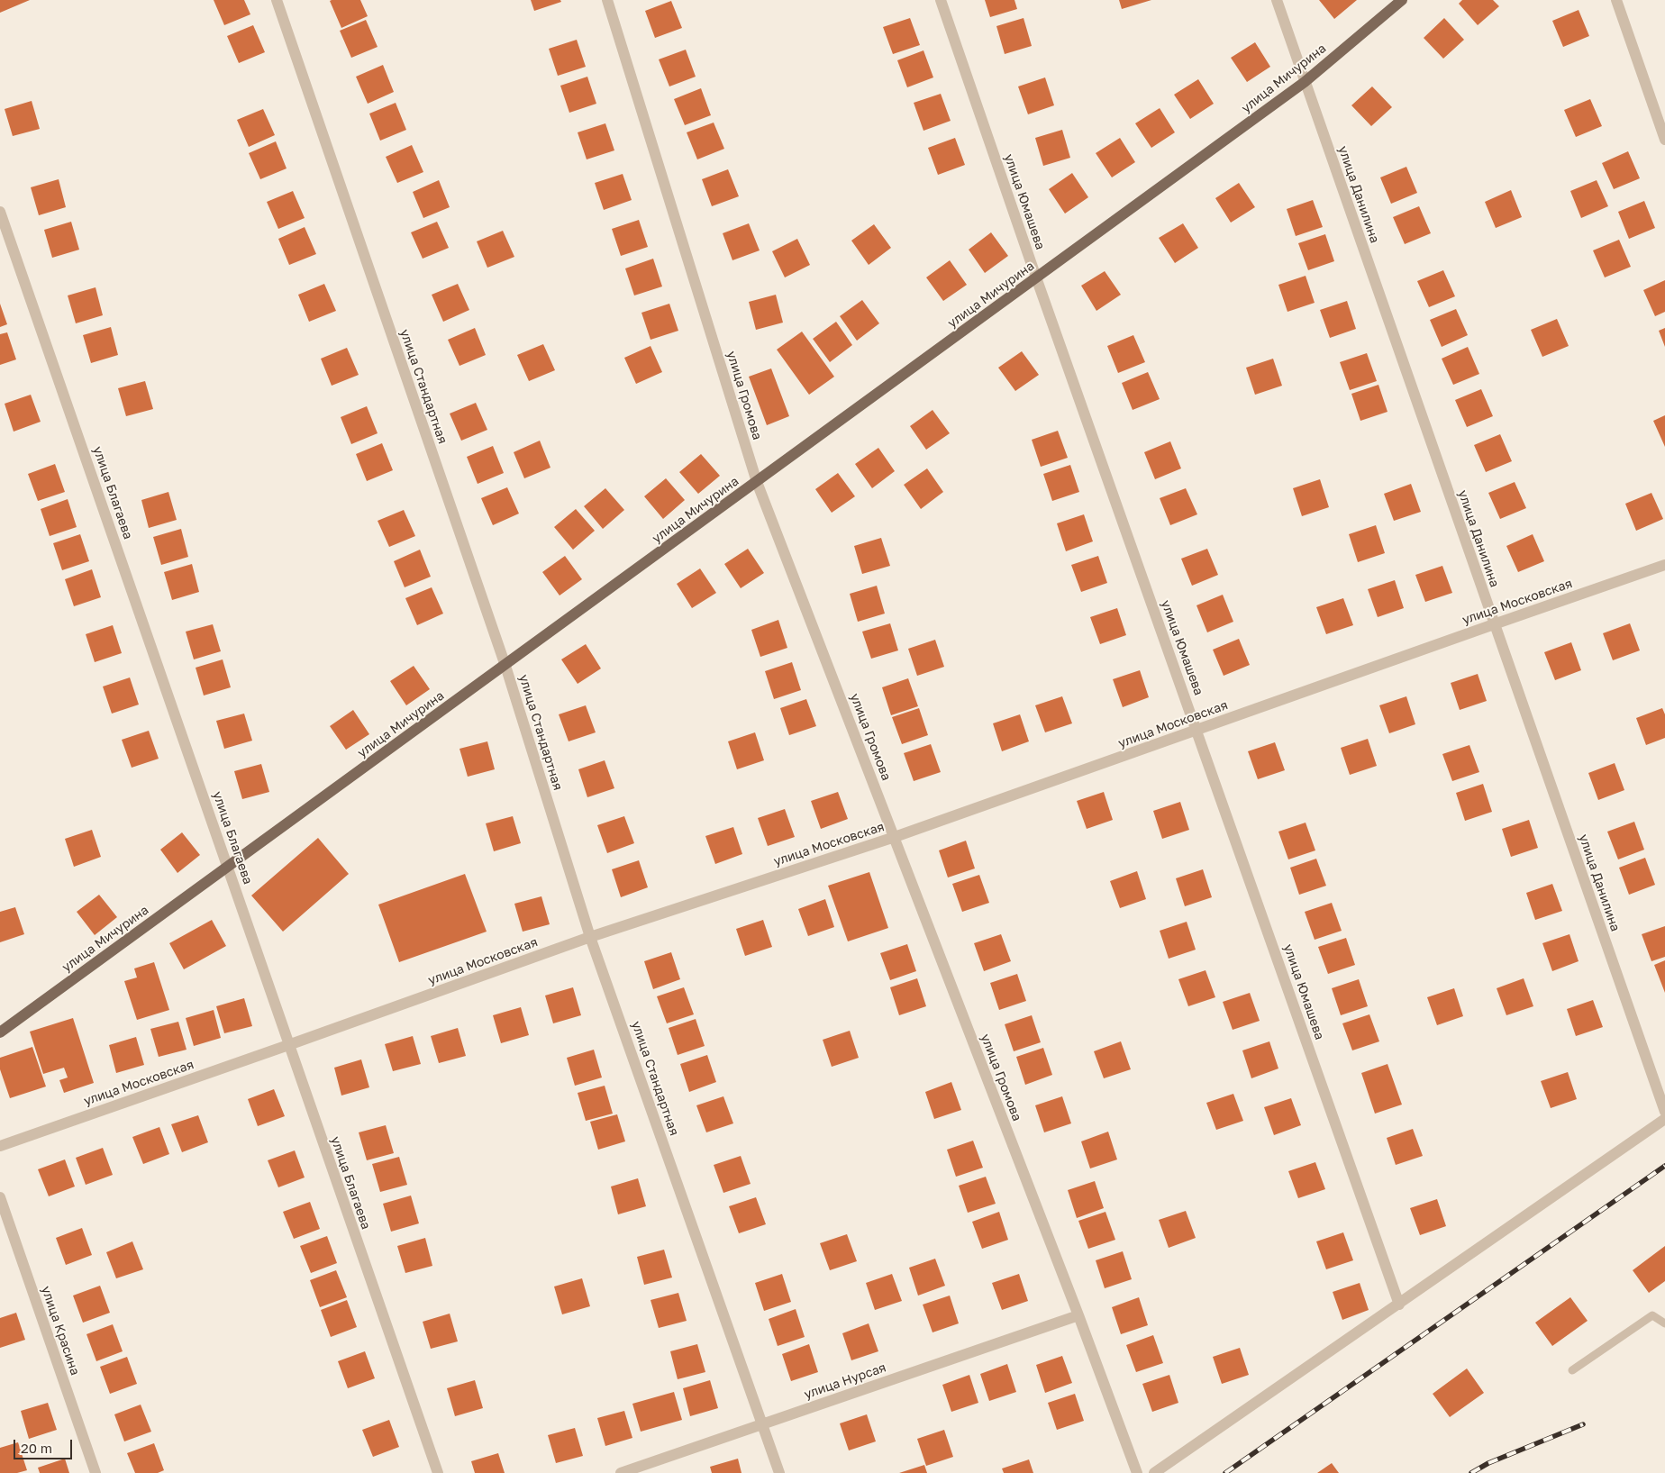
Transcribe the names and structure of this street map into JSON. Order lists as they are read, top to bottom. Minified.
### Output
{"streets":{"main road":["улица Мичурина"],"street":["улица Данилина","улица Юмашева","улица Стандартная","улица Громова","улица Благаева","улица Московская","улица Красина","улица Нурсая"]},"crossings":[["улица Мичурина","улица Данилина"],["улица Мичурина","улица Юмашева"],["улица Мичурина","улица Стандартная"],["улица Мичурина","улица Громова"],["улица Мичурина","улица Благаева"],["улица Данилина","улица Московская"],["улица Юмашева","улица Московская"],["улица Стандартная","улица Московская"],["улица Стандартная","улица Нурсая"],["улица Громова","улица Московская"],["улица Громова","улица Нурсая"],["улица Благаева","улица Московская"]],"scale_bar":"20 m"}
